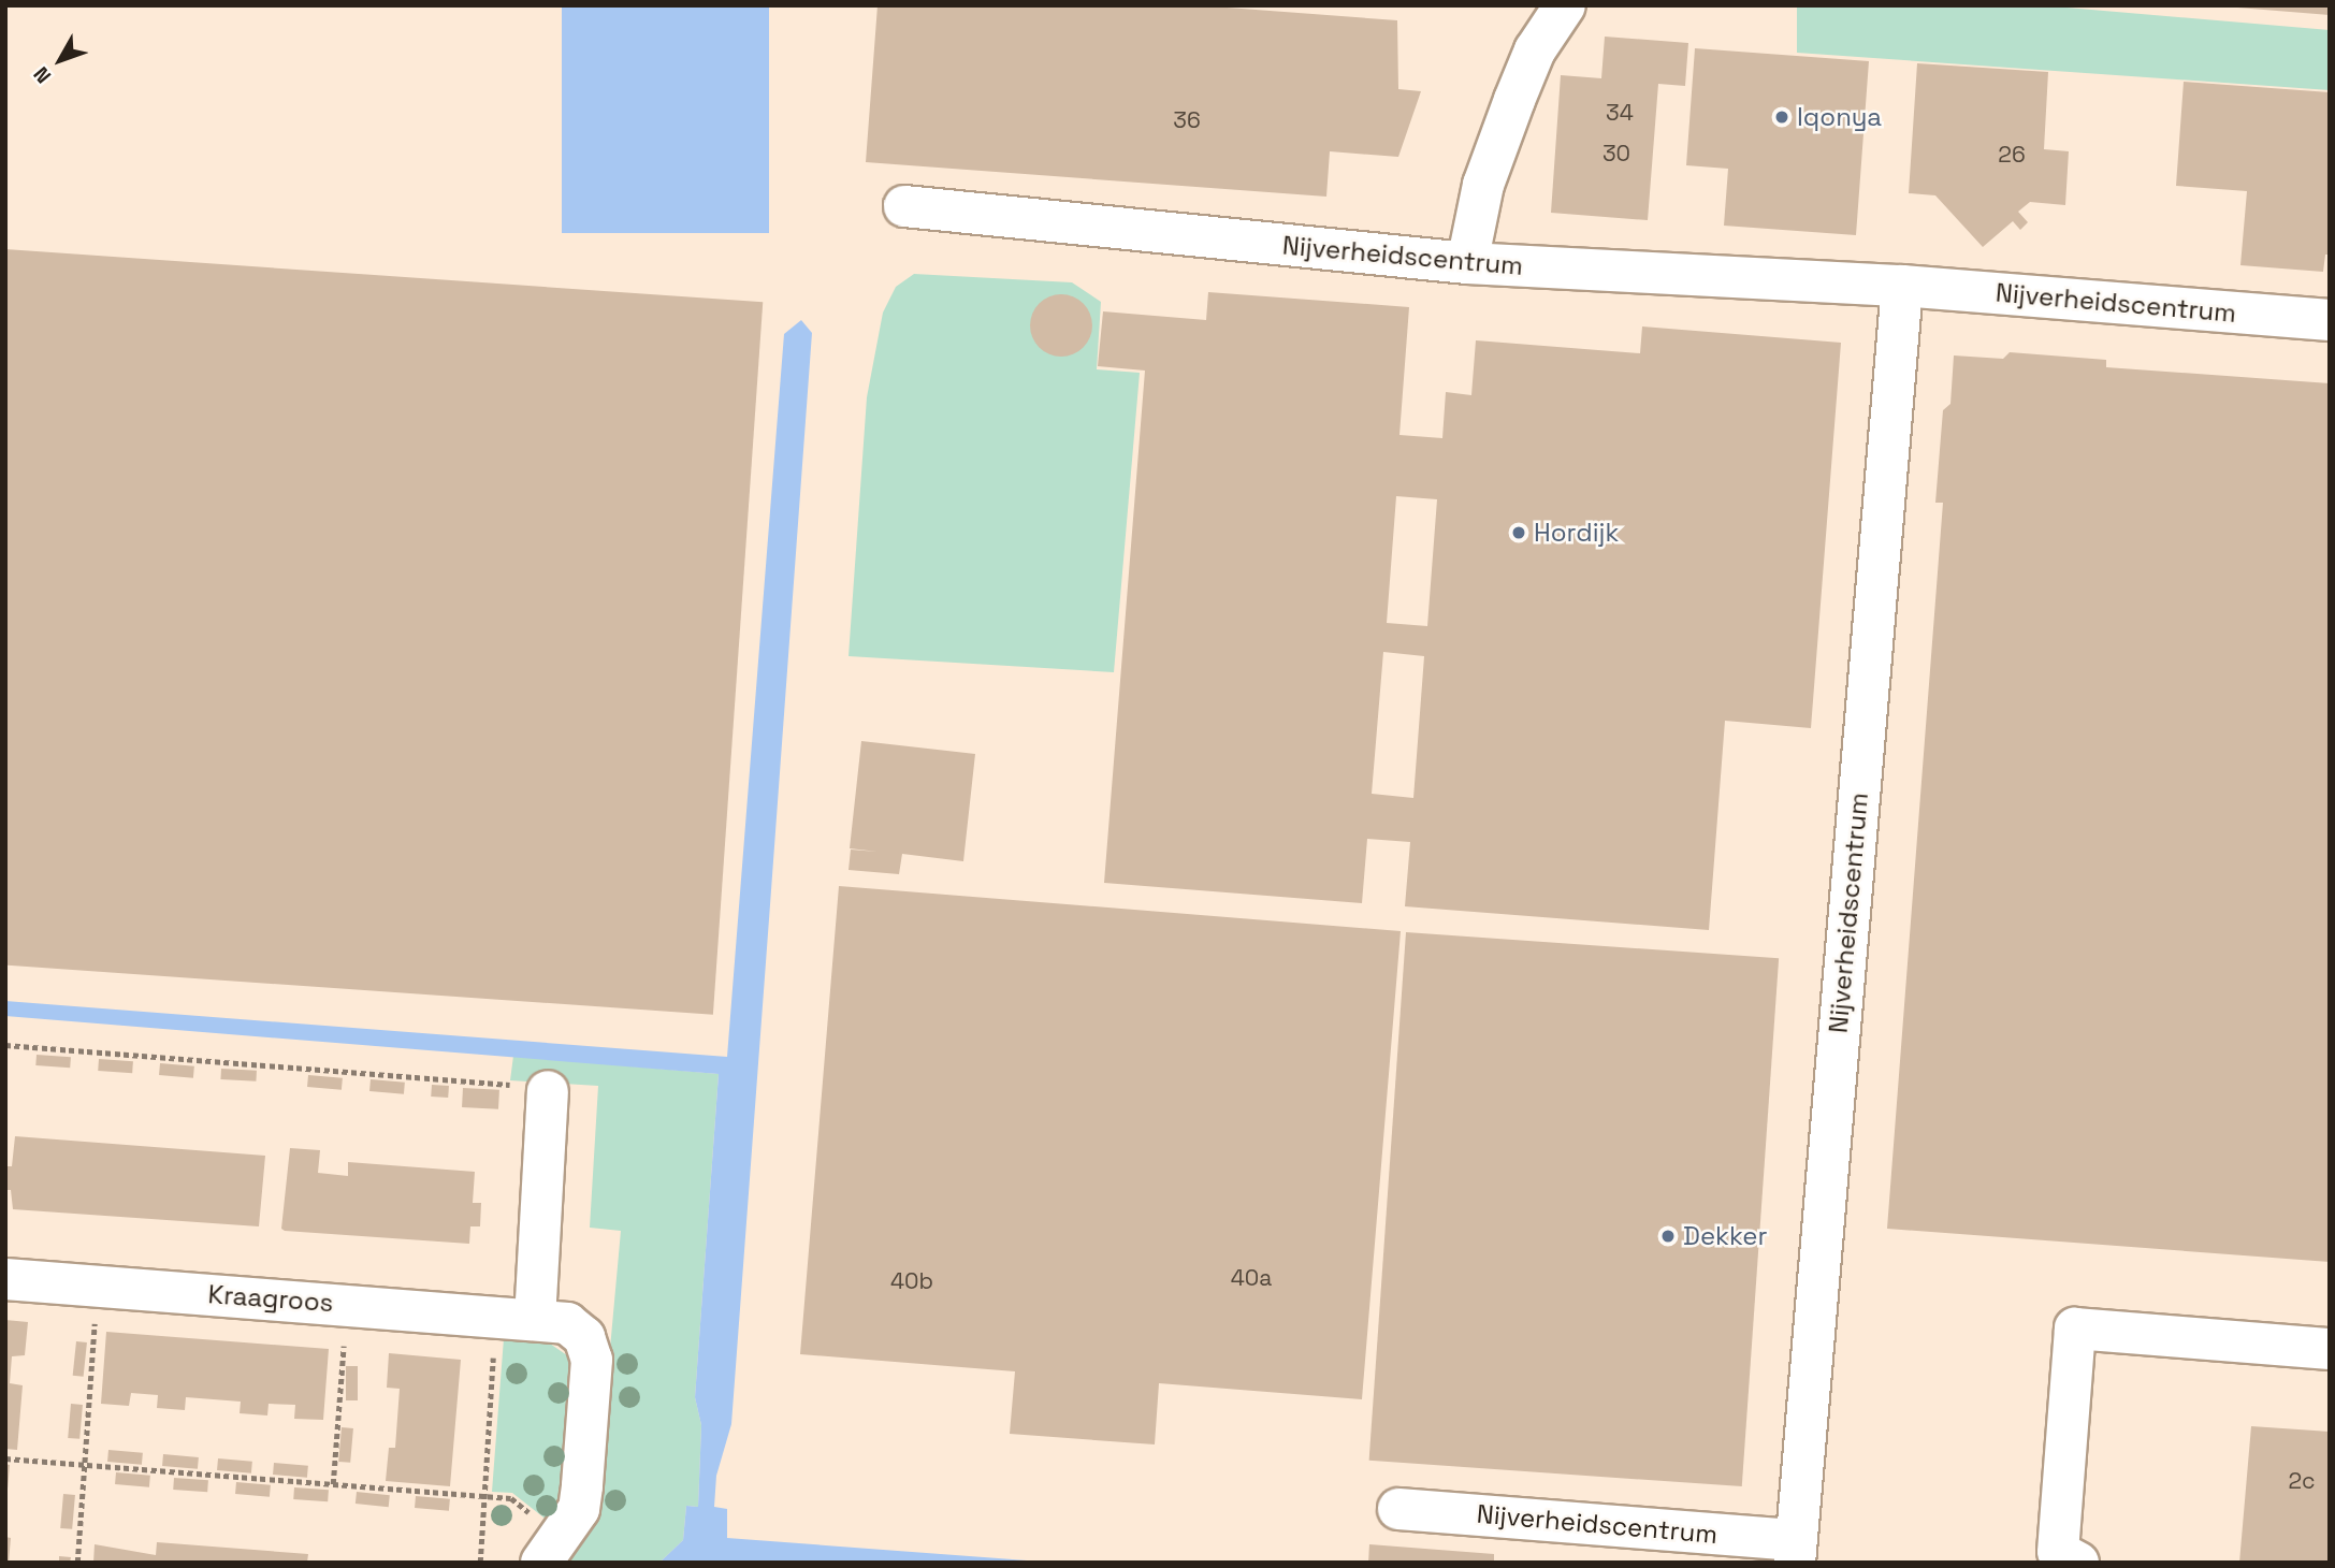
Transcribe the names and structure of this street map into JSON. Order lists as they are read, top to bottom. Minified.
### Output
{"streets":{"street":["Nijverheidscentrum","Kraagroos"]},"places":["Iqonya","Hordijk","Dekker"],"house_numbers":["34","36","30","26","40a","40b","2c"],"north":"bottom left"}
